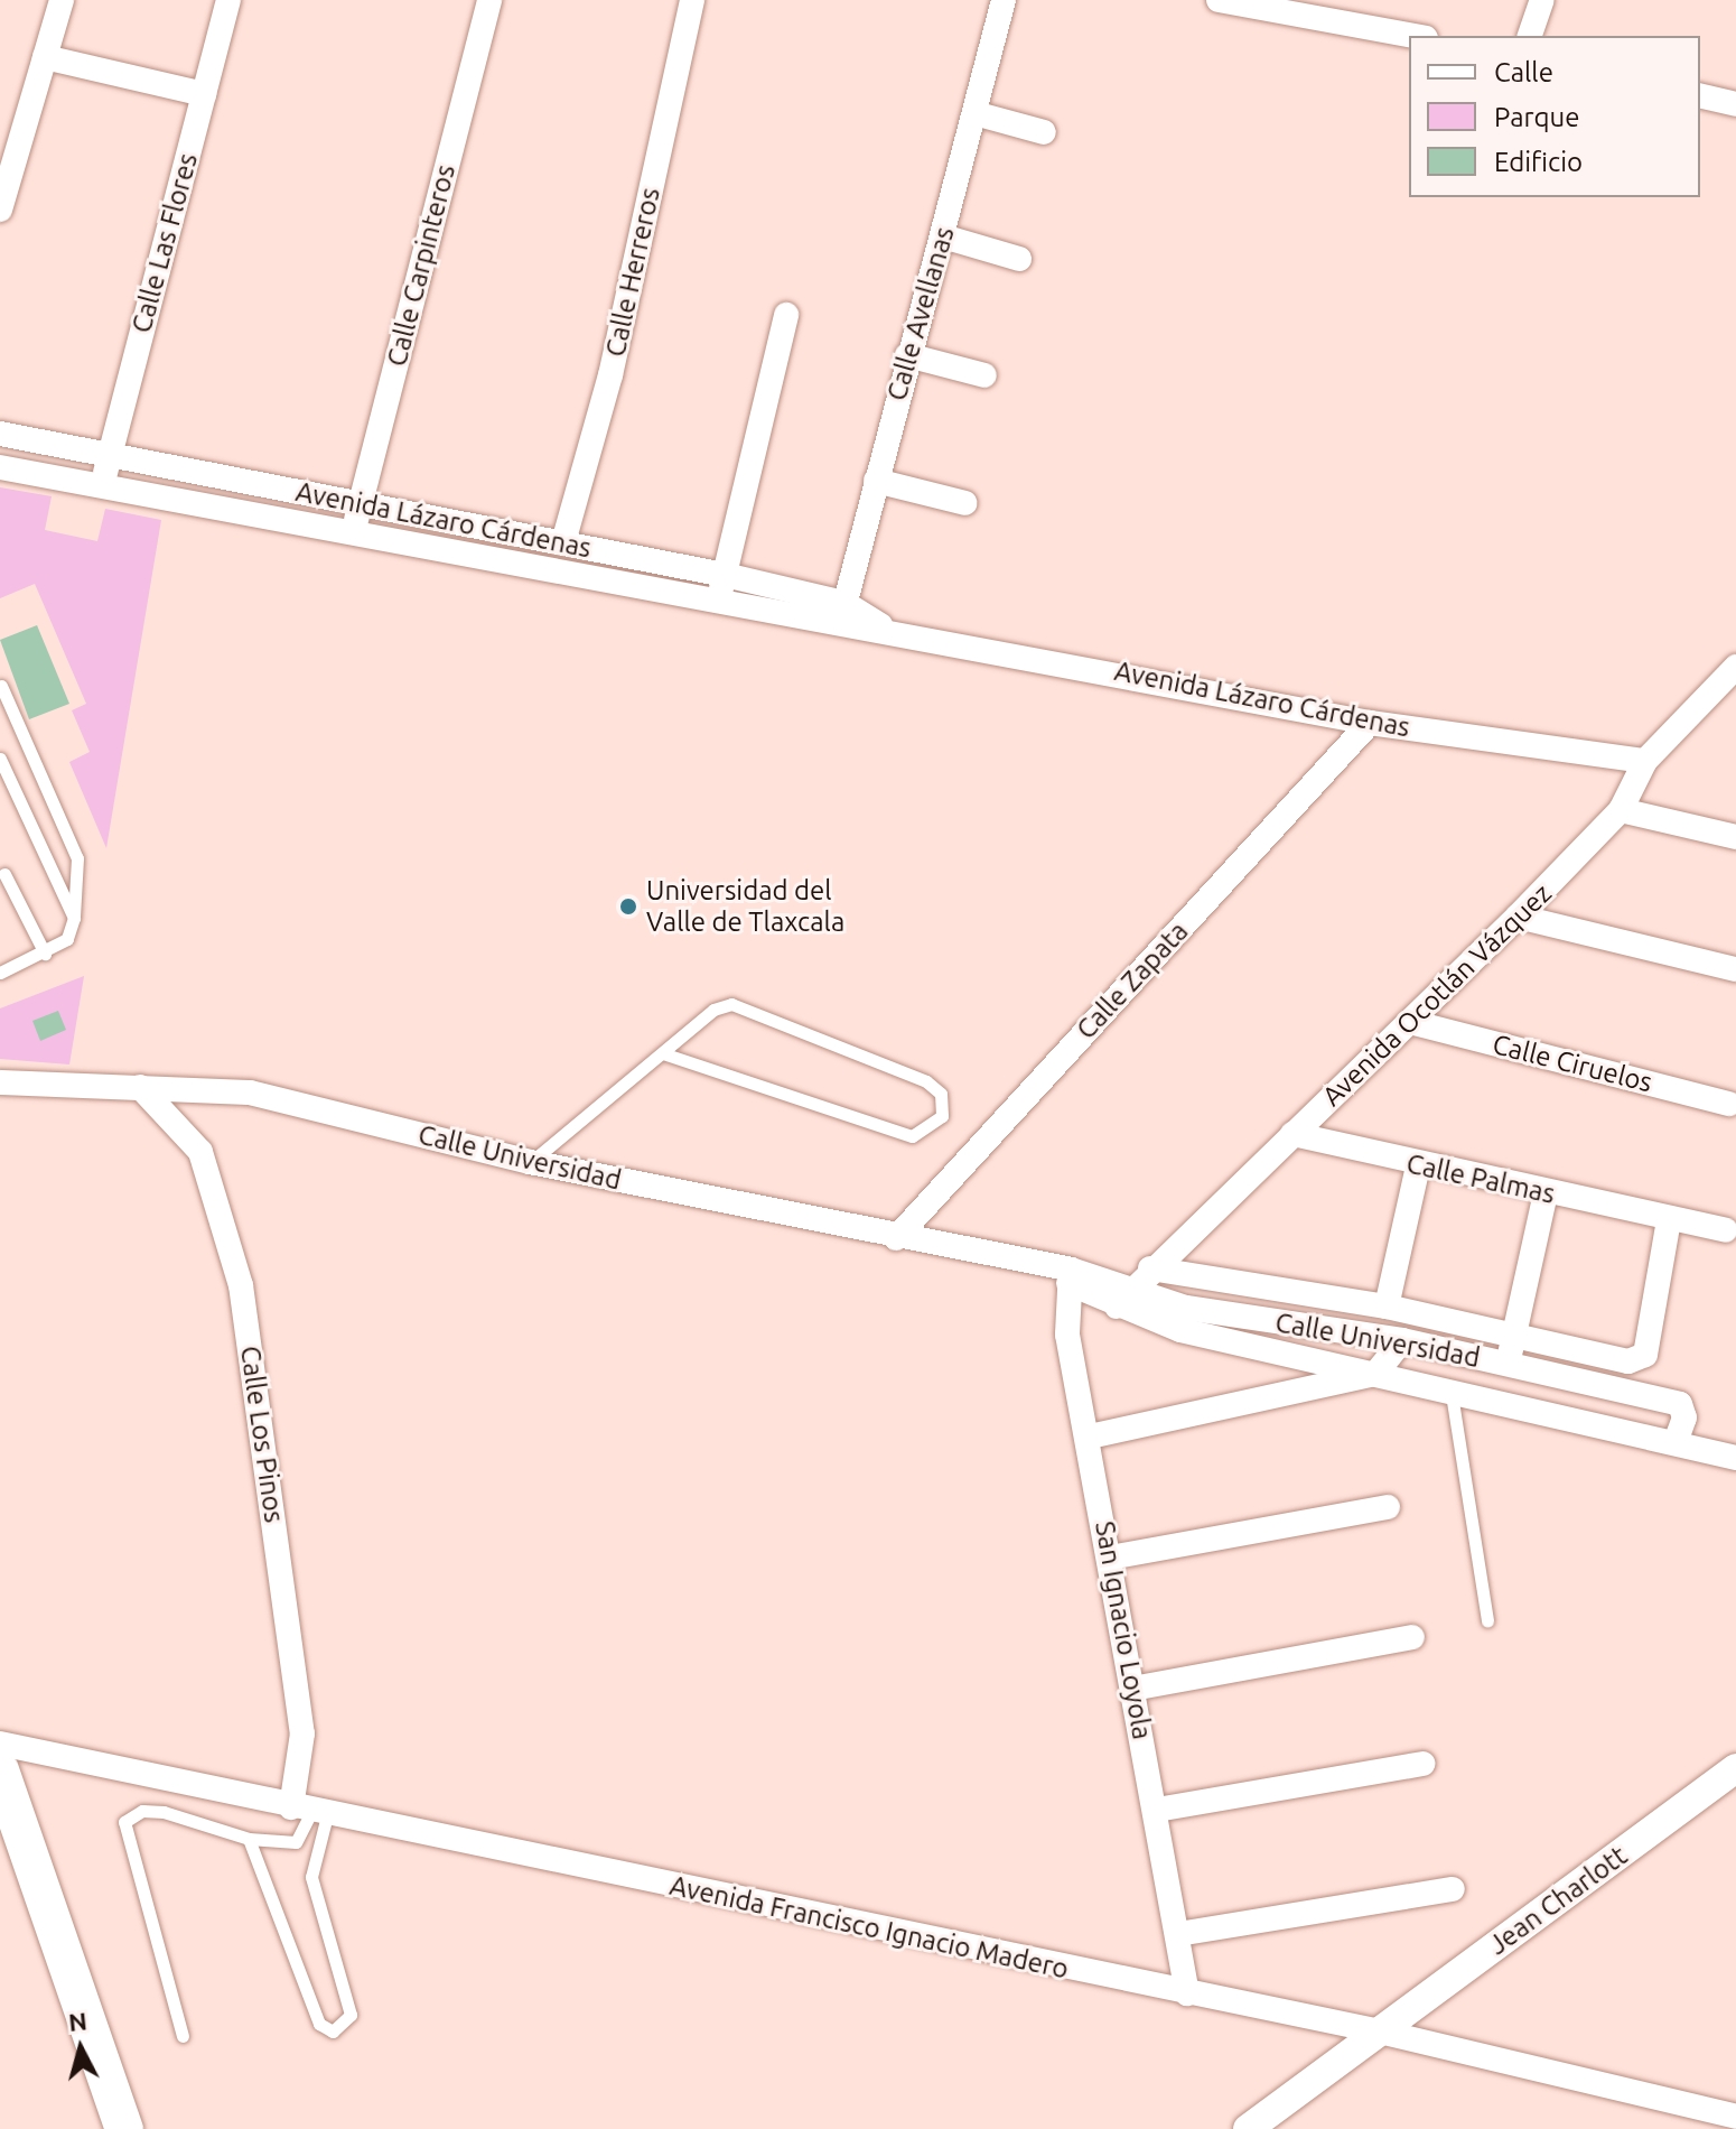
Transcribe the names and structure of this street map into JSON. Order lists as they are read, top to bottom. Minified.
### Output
{"streets":{"street":["Calle Las Flores","Calle Carpinteros","Calle Herreros","Calle Avellanas","Avenida Lázaro Cárdenas","Calle Zapata","Avenida Ocotlán Vázquez","Calle Ciruelos","Calle Universidad","Calle Palmas","Calle Los Pinos","San Ignacio Loyola","Jean Charlott","Avenida Francisco Ignacio Madero"]},"crossings":[["Calle Las Flores","Avenida Lázaro Cárdenas"],["Calle Carpinteros","Avenida Lázaro Cárdenas"],["Calle Herreros","Avenida Lázaro Cárdenas"],["Calle Avellanas","Avenida Lázaro Cárdenas"],["Avenida Lázaro Cárdenas","Calle Zapata"],["Avenida Lázaro Cárdenas","Avenida Ocotlán Vázquez"],["Calle Zapata","Calle Universidad"],["Avenida Ocotlán Vázquez","Calle Ciruelos"],["Avenida Ocotlán Vázquez","Calle Universidad"],["Avenida Ocotlán Vázquez","Calle Palmas"],["Calle Universidad","Calle Los Pinos"],["Calle Universidad","San Ignacio Loyola"],["Calle Los Pinos","Avenida Francisco Ignacio Madero"],["San Ignacio Loyola","Avenida Francisco Ignacio Madero"],["Jean Charlott","Avenida Francisco Ignacio Madero"]],"places":["Universidad del Valle de Tlaxcala"],"legend":["Calle","Parque","Edificio"],"north":"top"}
